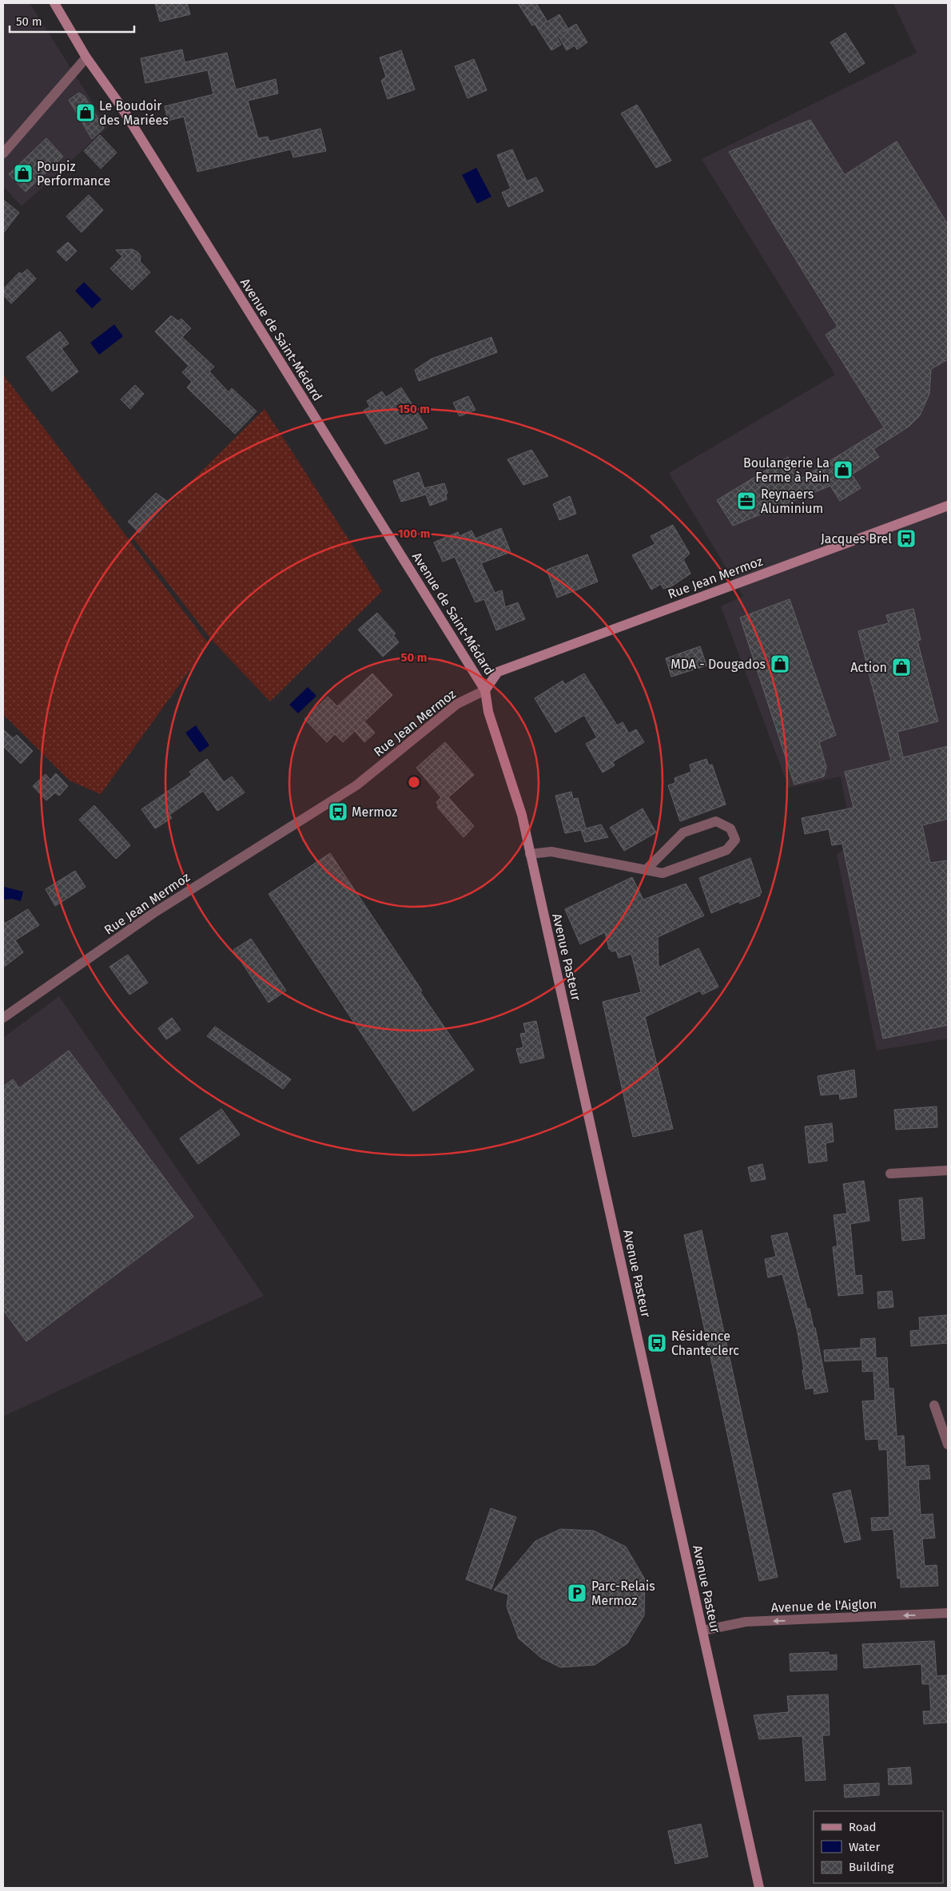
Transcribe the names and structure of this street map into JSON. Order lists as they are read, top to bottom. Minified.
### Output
{"streets":{"main road":["Avenue de Saint-Médard","Rue Jean Mermoz","Avenue Pasteur"],"street":["Avenue de l'Aiglon"]},"crossings":[["Avenue de Saint-Médard","Rue Jean Mermoz"],["Avenue de Saint-Médard","Avenue Pasteur"],["Rue Jean Mermoz","Avenue Pasteur"],["Avenue Pasteur","Avenue de l'Aiglon"]],"one_way":["Avenue de l'Aiglon"],"places":{"shop":["Le Boudoir des Mariées","Poupiz Performance","Boulangerie La Ferme à Pain","MDA - Dougados","Action"],"office":["Reynaers Aluminium"],"bus stop":["Jacques Brel","Mermoz","Résidence Chanteclerc"],"parking":["Parc-Relais Mermoz"]},"legend":["Road","Water","Building"],"scale_bar":"50 m","rings":["150 m","100 m","50 m"]}
